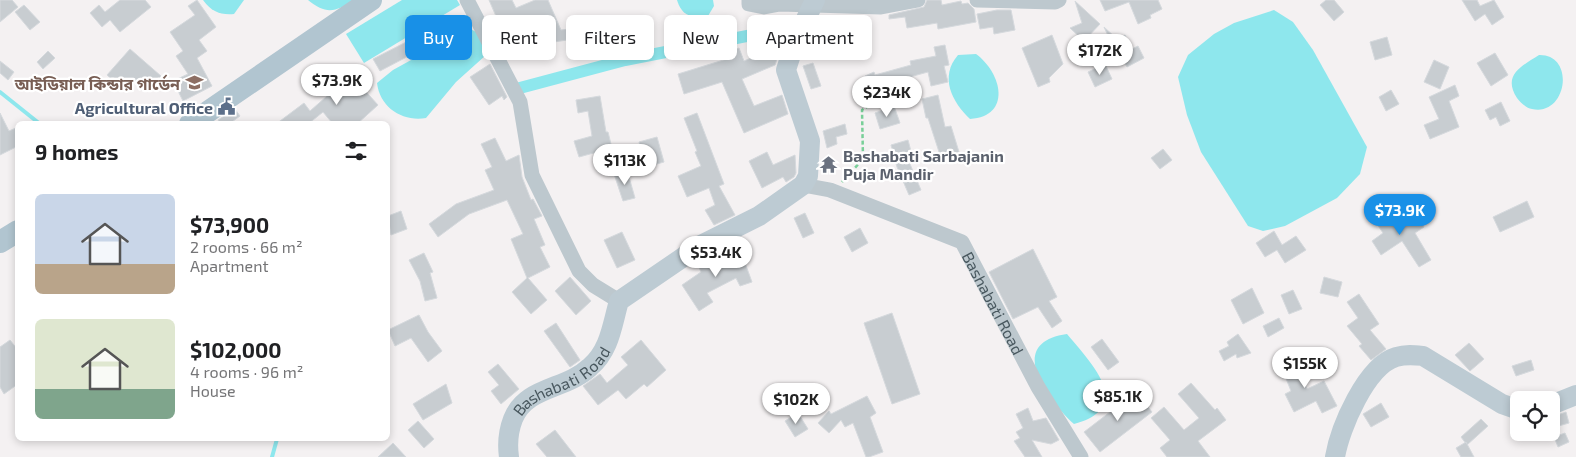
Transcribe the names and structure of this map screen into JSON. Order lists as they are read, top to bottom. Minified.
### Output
{"streets":{"street":["Bashabati Road"]},"places":{"school or university":["আইডিয়াল কিন্ডার গার্ডেন"],"public building":["Agricultural Office"],"temple":["Bashabati Sarbajanin Puja Mandir"]},"page":{"chip":["Buy","Rent","Filters","New","Apartment"],"price":["$172K","$73.9K","$234K","$113K","$73.9K","$53.4K","$155K","$85.1K","$102K"],"heading":"9 homes","list":[{"name":"$73,900","note":"2 rooms · 66 m² · Apartment"},{"name":"$102,000","note":"4 rooms · 96 m² · House"}]}}
